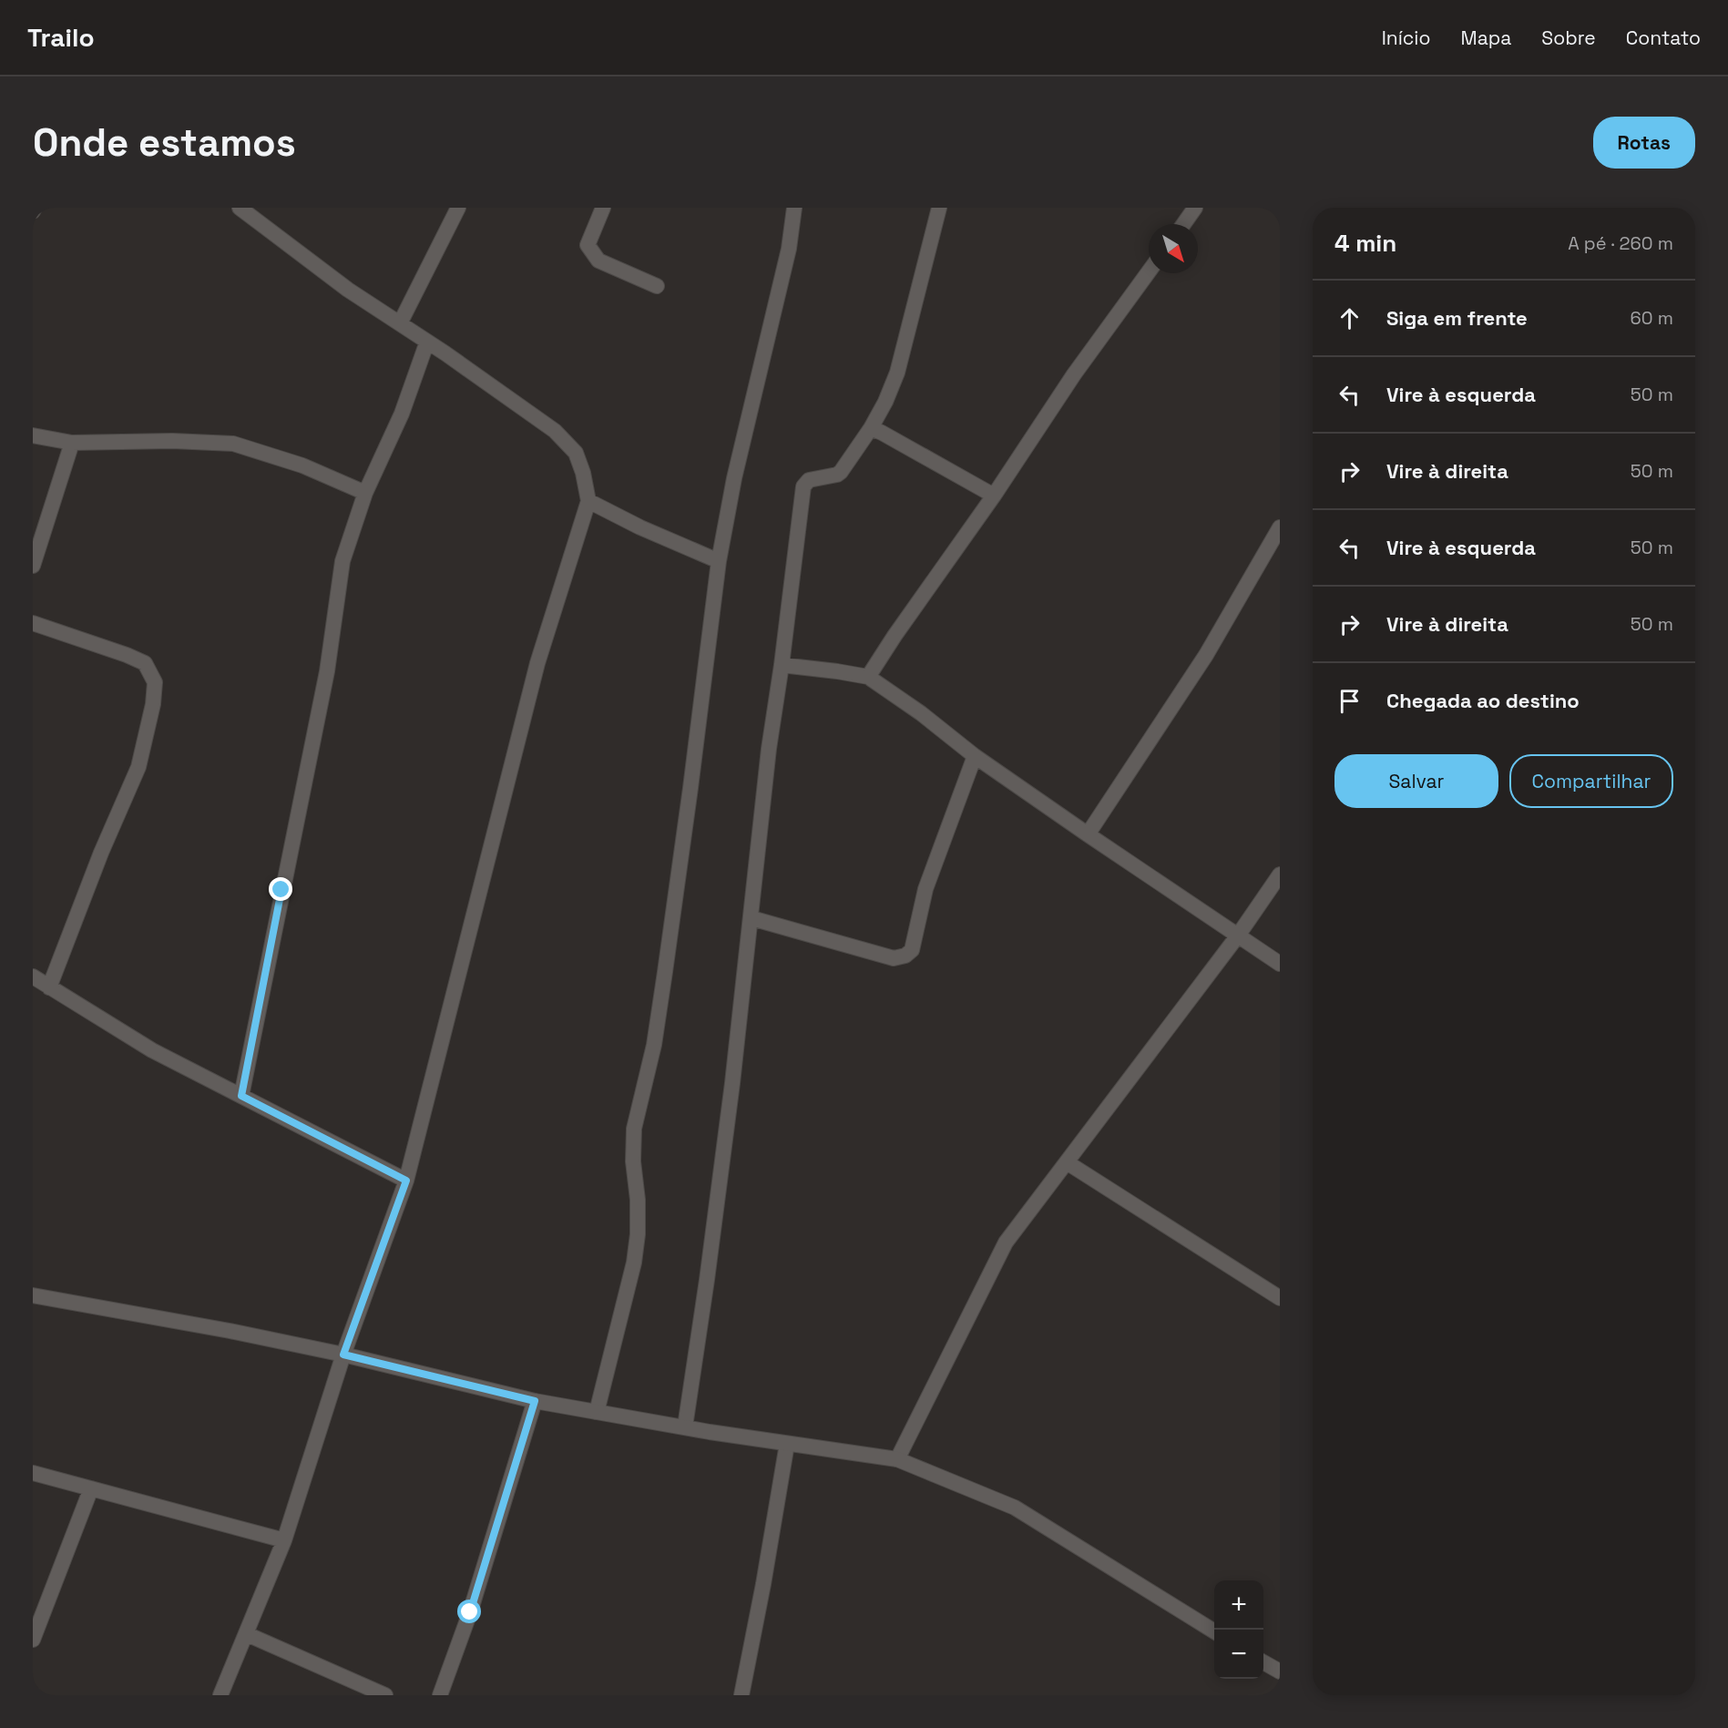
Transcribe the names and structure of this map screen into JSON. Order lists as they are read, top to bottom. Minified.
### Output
{"north":"bottom right","page":{"header":"Trailo","nav":["Início","Mapa","Sobre","Contato"],"buttons":["Rotas",["Salvar","Compartilhar"]],"title":"Onde estamos","heading":["4 min","A pé · 260 m"],"list":[["Siga em frente","60 m"],["Vire à esquerda","50 m"],["Vire à direita","50 m"],["Vire à esquerda","50 m"],["Vire à direita","50 m"],"Chegada ao destino"],"map_buttons":["+","−"]}}
